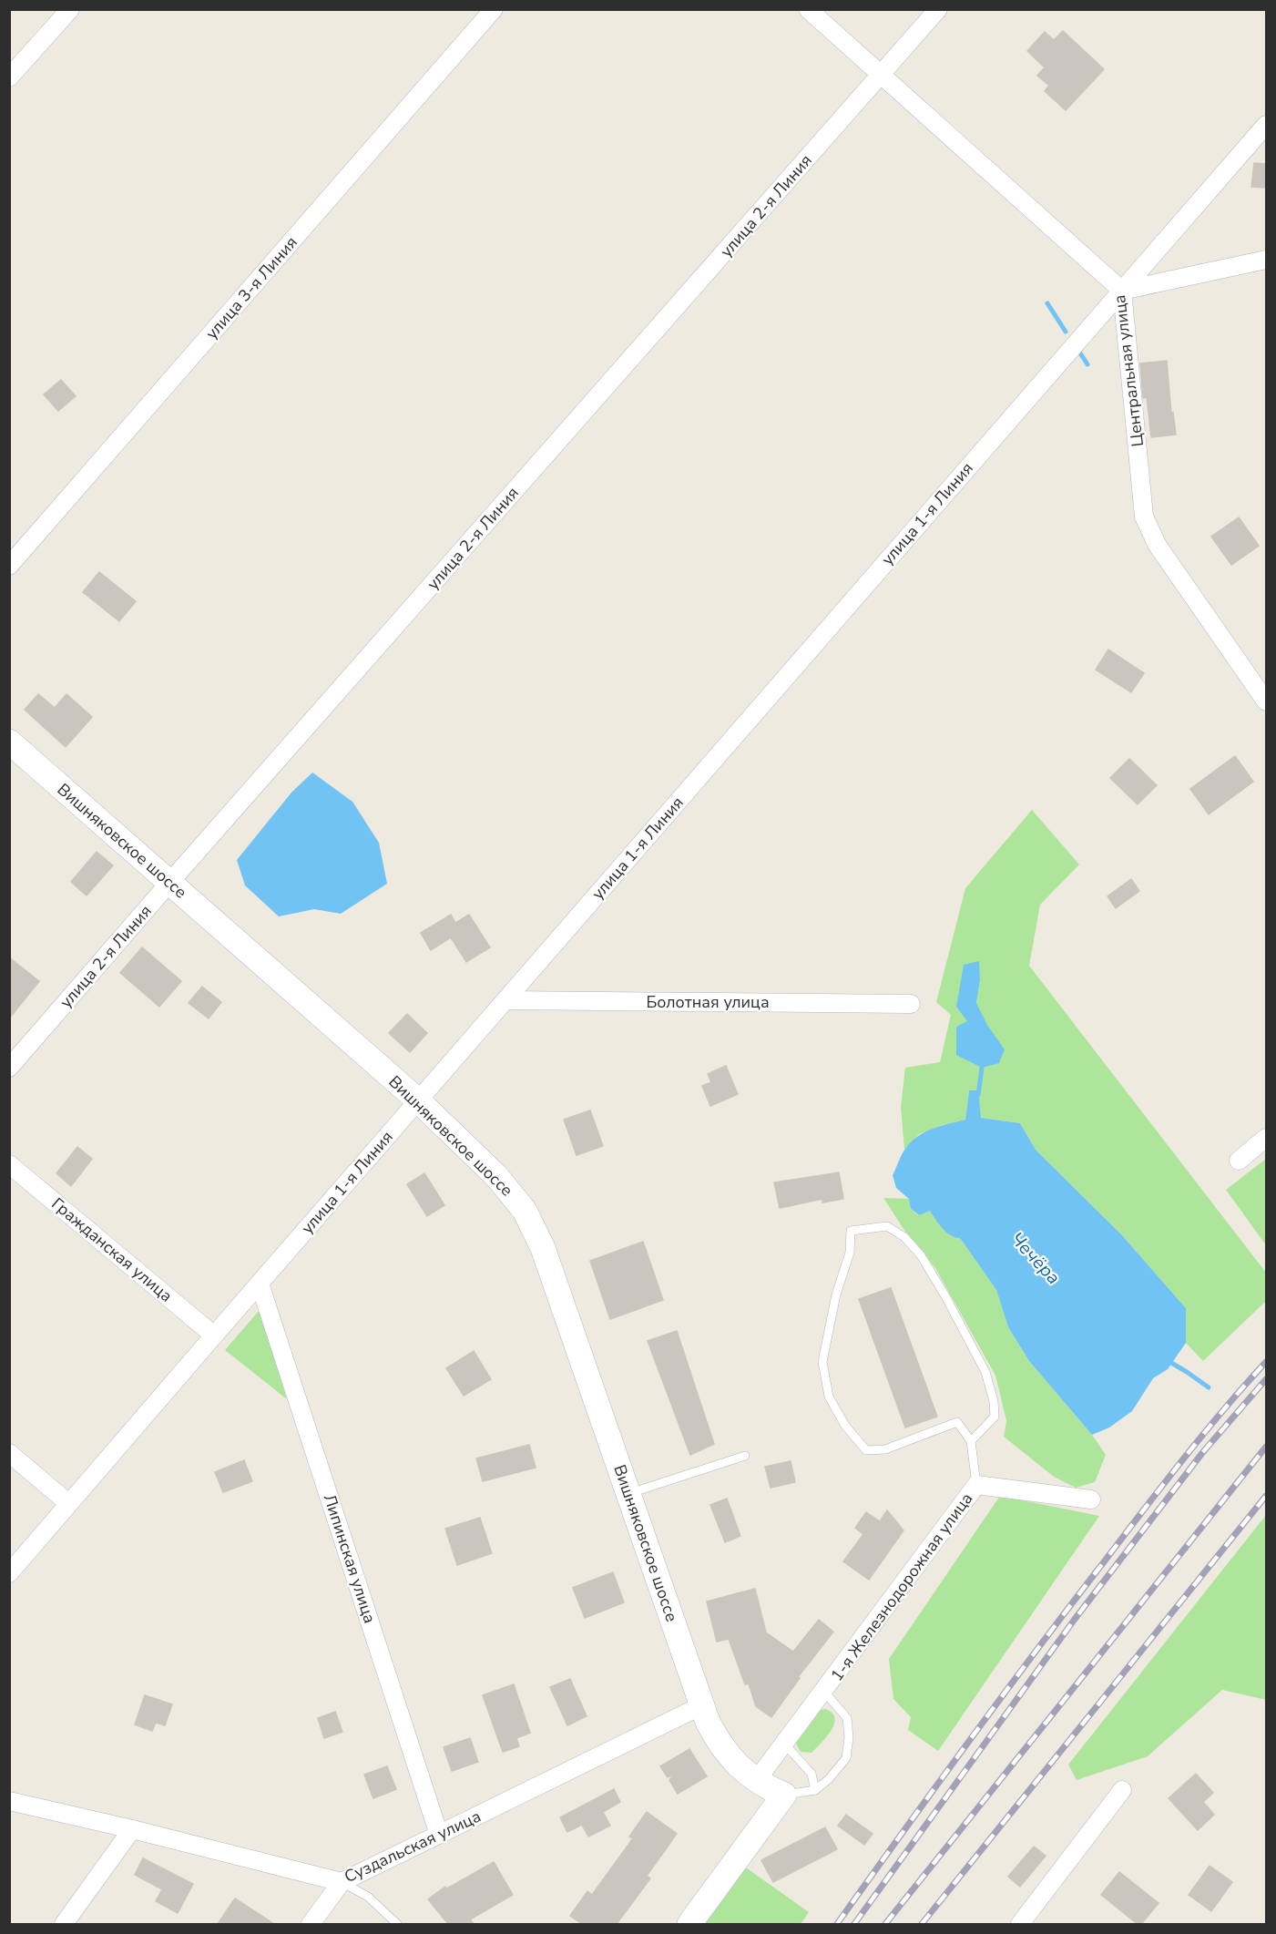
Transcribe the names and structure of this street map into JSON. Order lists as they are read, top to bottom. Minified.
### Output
{"streets":{"street":["улица 2-я Линия","улица 3-я Линия","Центральная улица","улица 1-я Линия","Вишняковское шоссе","Болотная улица","Гражданская улица","Липинская улица","1-я Железнодорожная улица","Суздальская улица"]},"crossings":[["улица 2-я Линия","Центральная улица"],["улица 2-я Линия","Вишняковское шоссе"],["Центральная улица","улица 1-я Линия"],["улица 1-я Линия","Вишняковское шоссе"],["улица 1-я Линия","Болотная улица"],["улица 1-я Линия","Гражданская улица"],["улица 1-я Линия","Липинская улица"],["Вишняковское шоссе","1-я Железнодорожная улица"],["Вишняковское шоссе","Суздальская улица"],["Липинская улица","Суздальская улица"]],"water":["Чечёра"]}
